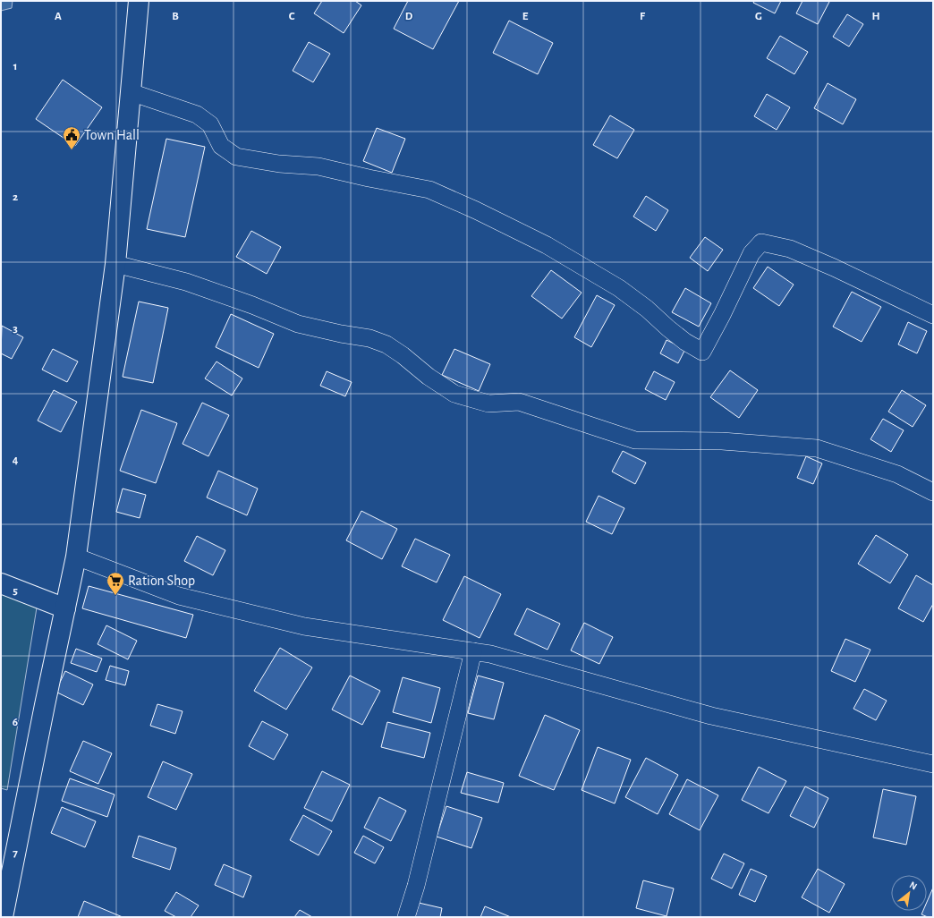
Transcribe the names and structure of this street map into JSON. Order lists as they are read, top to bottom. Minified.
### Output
{"places":{"public building":["Town Hall"],"supermarket":["Ration Shop"]},"north":"top right","grid":{"columns":["A","B","C","D","E","F","G","H"],"rows":["1","2","3","4","5","6","7"]}}
